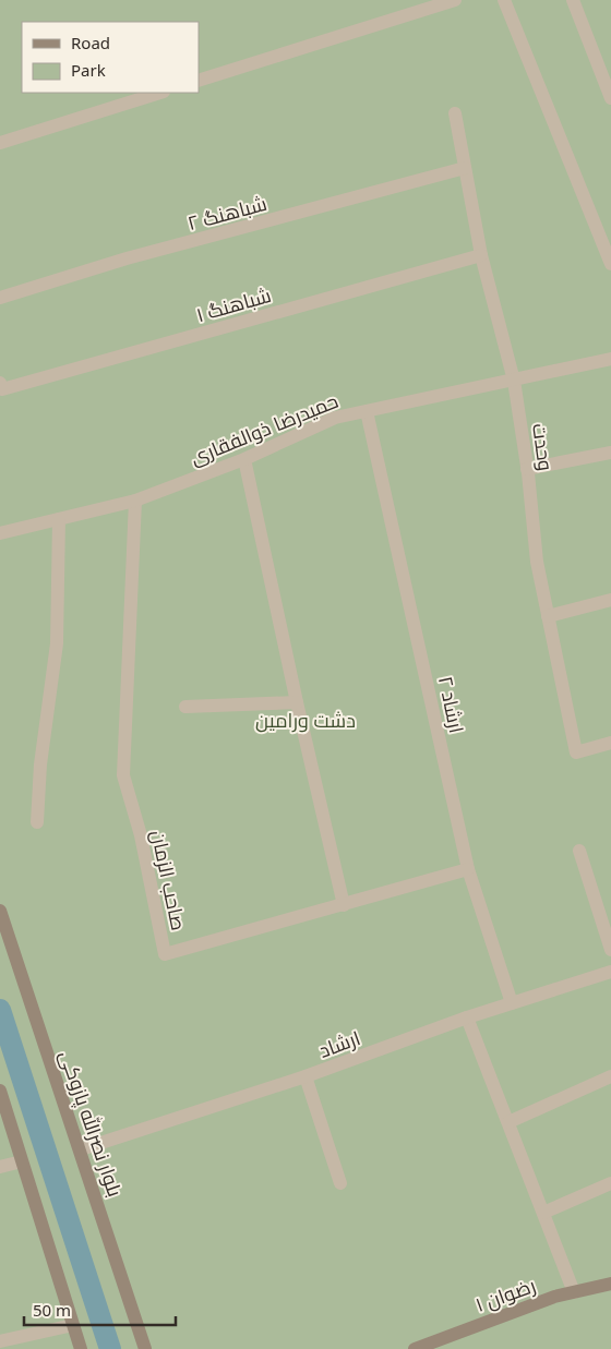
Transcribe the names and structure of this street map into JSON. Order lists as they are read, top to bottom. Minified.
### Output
{"streets":{"main road":["بلوار نصرالله پازوکی","رضوان ۱"],"street":["شباهنگ ۲","شباهنگ ۱","حمیدرضا ذوالفقاری","وحدت","ارشاد ۲","صاحب الزمان","ارشاد"]},"crossings":[["شباهنگ ۲","وحدت"],["شباهنگ ۱","وحدت"],["حمیدرضا ذوالفقاری","وحدت"],["حمیدرضا ذوالفقاری","ارشاد ۲"],["حمیدرضا ذوالفقاری","صاحب الزمان"],["ارشاد ۲","صاحب الزمان"],["ارشاد ۲","ارشاد"],["ارشاد","بلوار نصرالله پازوکی"]],"parks":["دشت ورامین"],"legend":["Road","Park"],"scale_bar":"50 m"}
